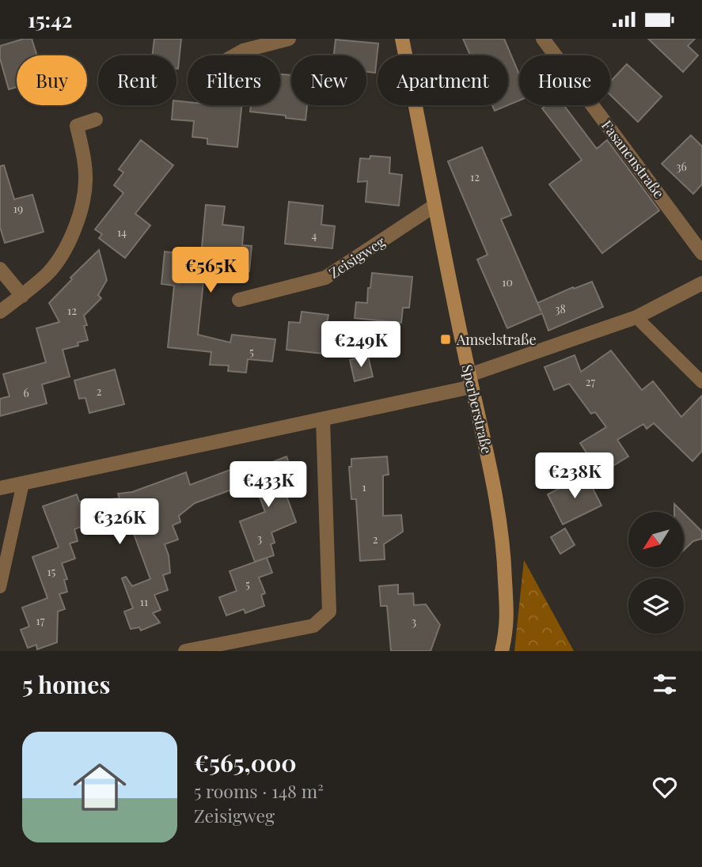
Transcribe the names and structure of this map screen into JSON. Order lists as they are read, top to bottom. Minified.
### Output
{"streets":{"street":["Fasanenstraße","Zeisigweg","Sperberstraße"]},"crossings":[["Zeisigweg","Sperberstraße"]],"places":{"transit":["Amselstraße"]},"house_numbers":["36","12","19","14","4","10","38","12","5","27","2","6","1","3","2","15","5","11","17","3"],"north":"bottom left","page":{"status":"15:42","chip":["Buy","Rent","Filters","New","Apartment","House"],"price":["€565K","€249K","€238K","€433K","€326K"],"heading":"5 homes","list":[{"name":"€565,000","note":"5 rooms · 148 m² · Zeisigweg"}]}}
